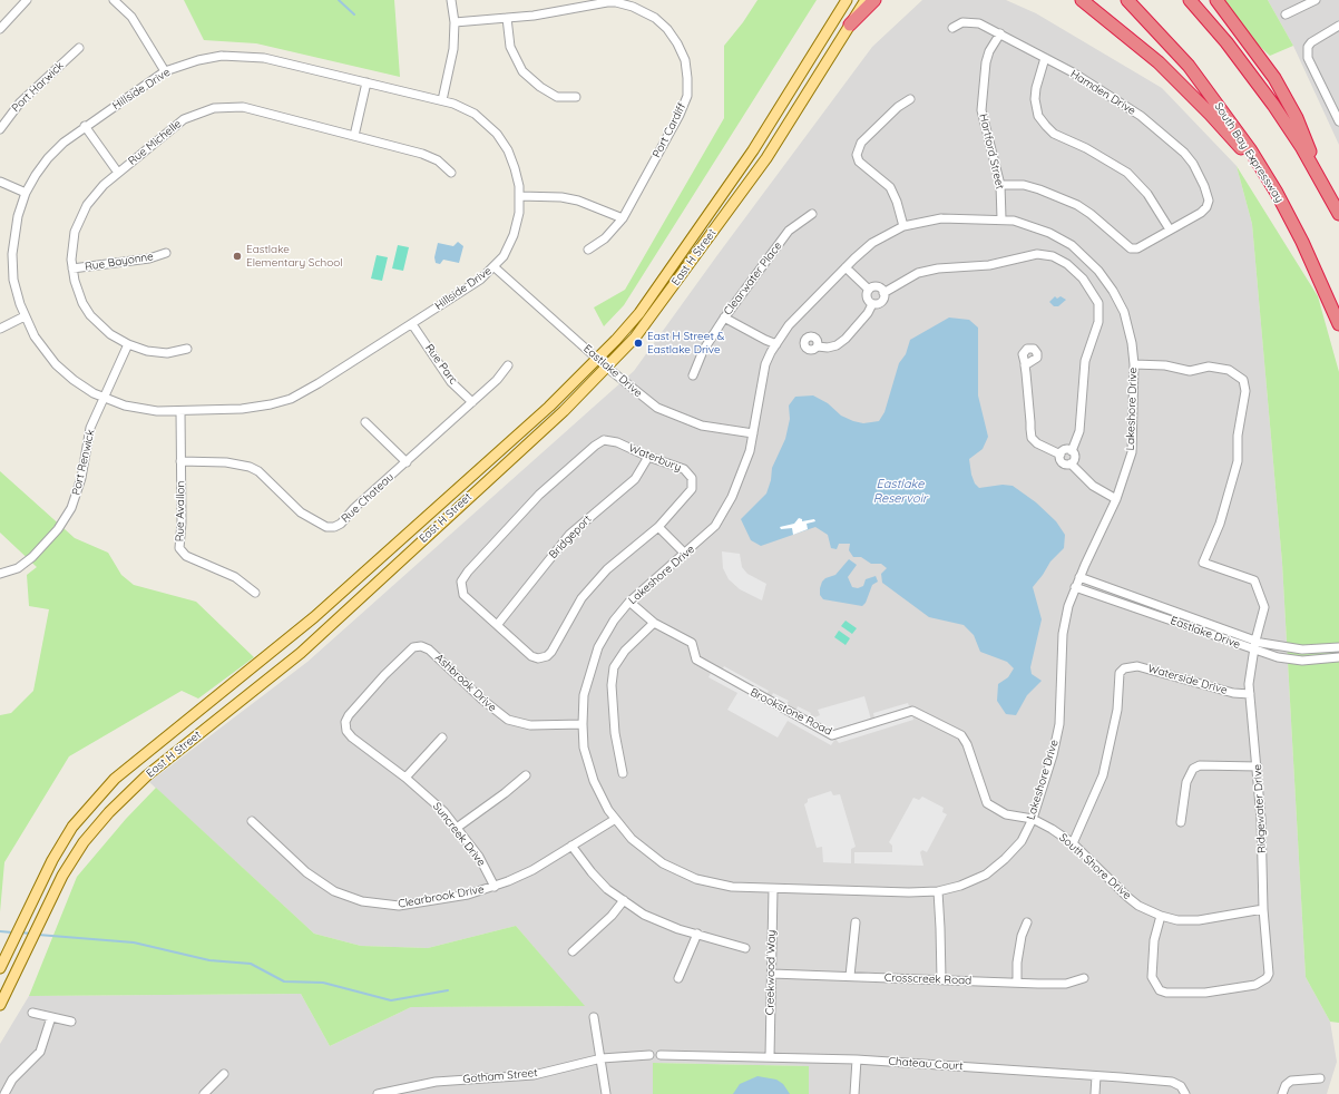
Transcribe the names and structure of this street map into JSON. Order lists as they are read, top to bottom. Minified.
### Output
{"streets":{"highway":["South Bay Expressway"],"main road":["East H Street"],"street":["Port Harwick","Hillside Drive","Hamden Drive","Port Cardiff","Rue Michelle","Hartford Street","Rue Bayonne","Clearwater Place","Rue Parc","Eastlake Drive","Lakeshore Drive","Waterbury","Port Renwick","Rue Chateau","Rue Avallon","Bridgeport","Waterside Drive","Ashbrook Drive","Brookstone Road","Ridgewater Drive","Suncreek Drive","South Shore Drive","Clearbrook Drive","Creekwood Way","Crosscreek Road","Chateau Court","Gotham Street"]},"crossings":[["Hillside Drive","Rue Parc"],["Hillside Drive","Eastlake Drive"],["Hillside Drive","Port Renwick"],["Hillside Drive","Rue Avallon"],["Hamden Drive","Hartford Street"],["Rue Michelle","Rue Bayonne"],["Rue Michelle","Port Renwick"],["Hartford Street","Lakeshore Drive"],["East H Street","Eastlake Drive"],["Rue Parc","Rue Chateau"],["Eastlake Drive","Lakeshore Drive"],["Eastlake Drive","Ridgewater Drive"],["Lakeshore Drive","Ashbrook Drive"],["Lakeshore Drive","Brookstone Road"],["Lakeshore Drive","Ridgewater Drive"],["Lakeshore Drive","South Shore Drive"],["Lakeshore Drive","Clearbrook Drive"],["Lakeshore Drive","Creekwood Way"],["Waterbury","Bridgeport"],["Rue Chateau","Rue Avallon"],["Waterside Drive","Ridgewater Drive"],["Waterside Drive","South Shore Drive"],["Ashbrook Drive","Suncreek Drive"],["Brookstone Road","South Shore Drive"],["Ridgewater Drive","South Shore Drive"],["Suncreek Drive","Clearbrook Drive"],["Creekwood Way","Crosscreek Road"],["Creekwood Way","Chateau Court"]],"water":["Eastlake Reservoir"],"places":["Eastlake Elementary School","East H Street & Eastlake Drive"]}
